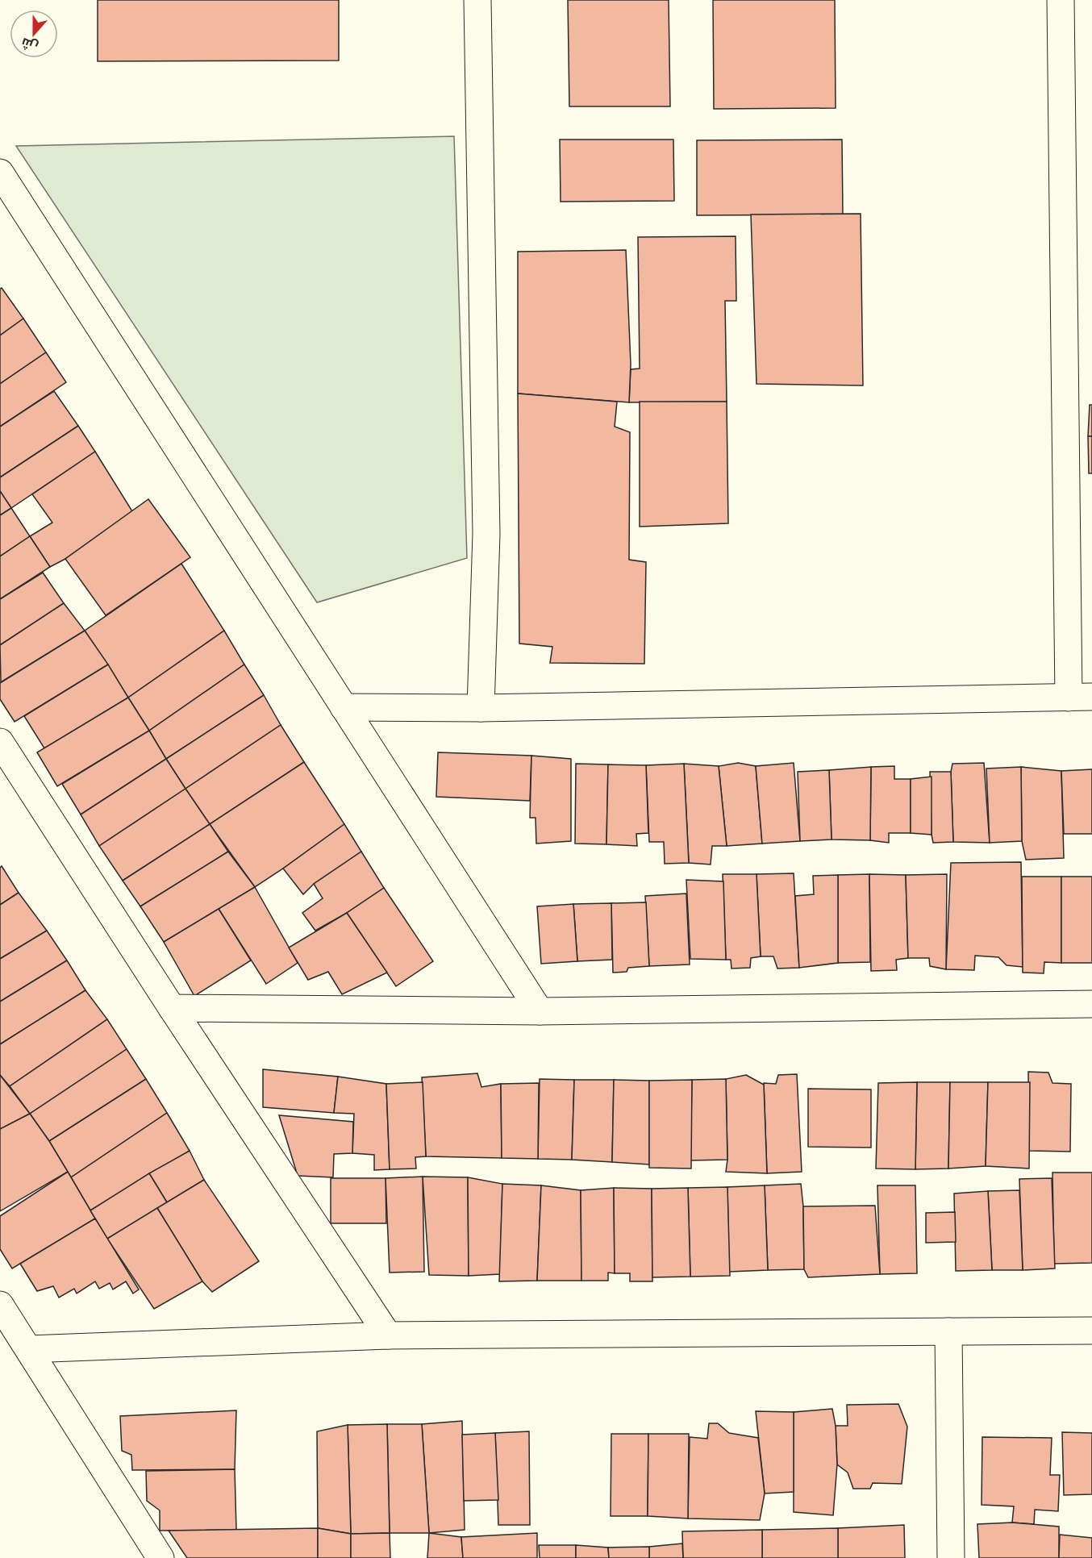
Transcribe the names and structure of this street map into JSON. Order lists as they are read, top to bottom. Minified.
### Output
{"north":"bottom"}
